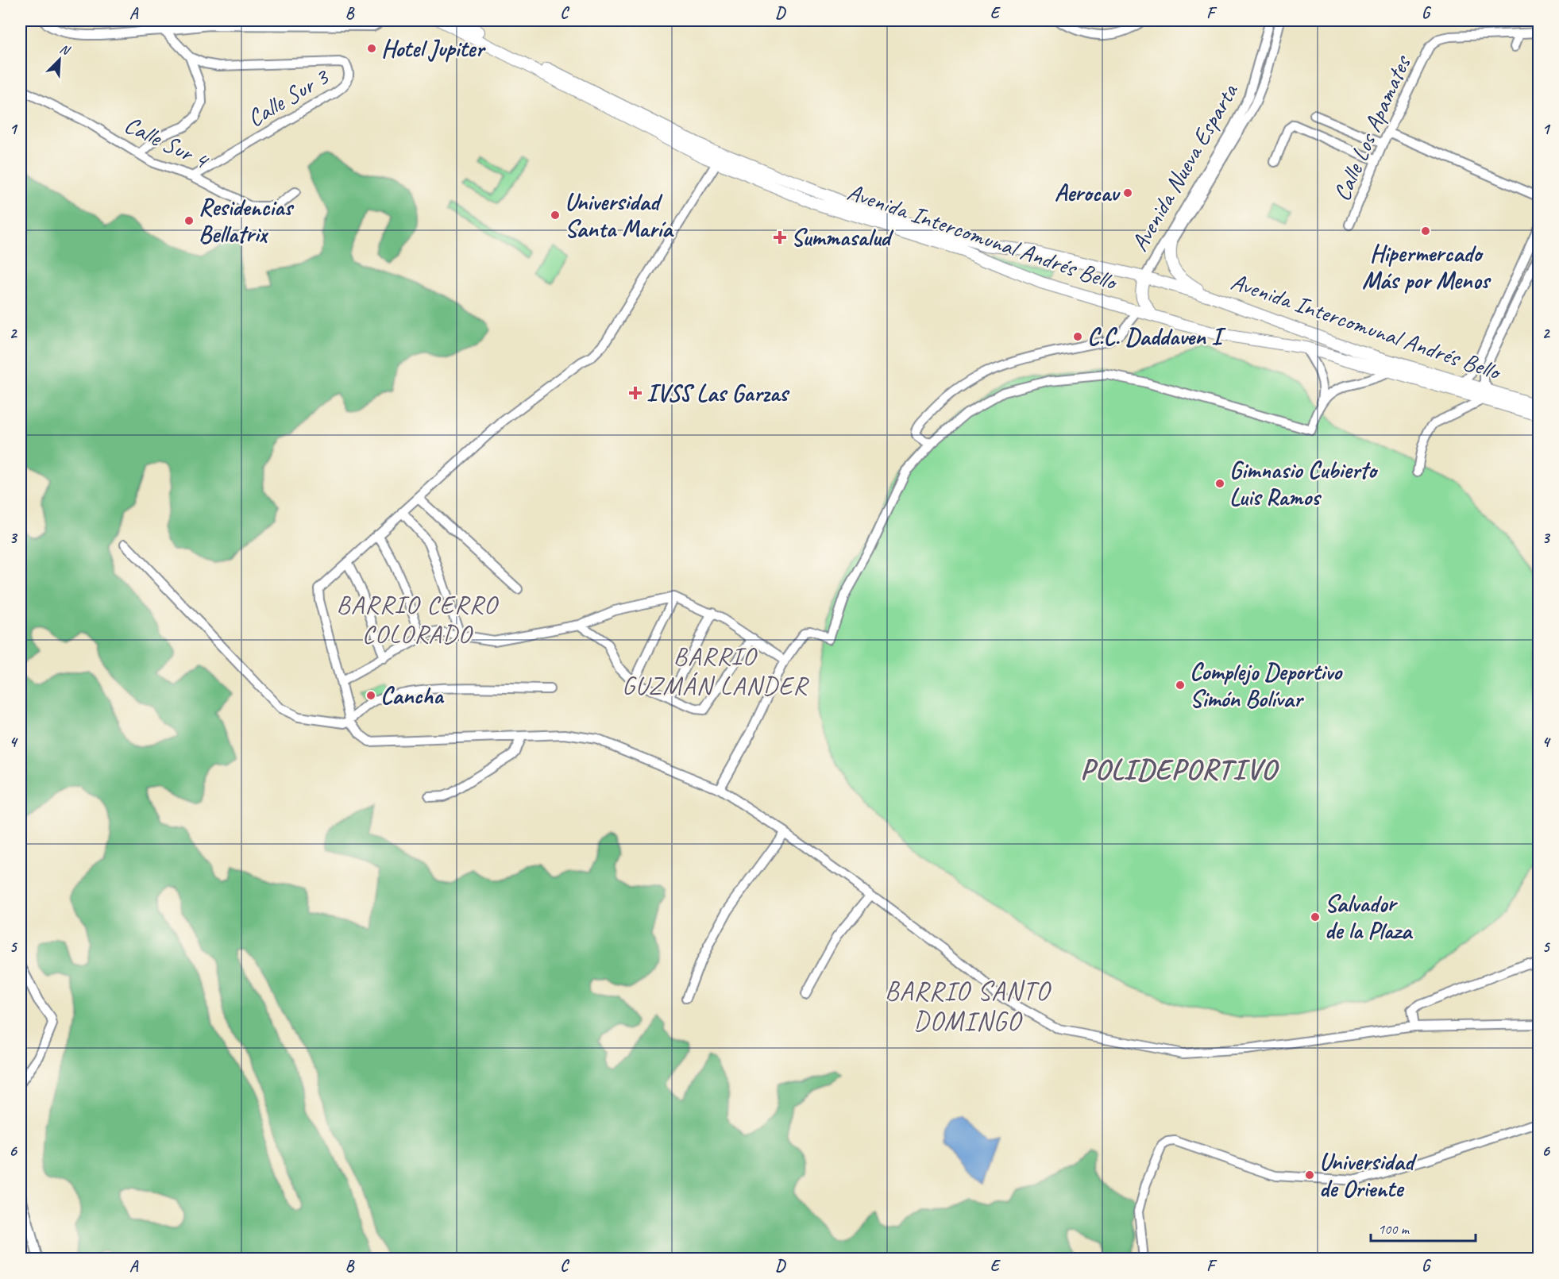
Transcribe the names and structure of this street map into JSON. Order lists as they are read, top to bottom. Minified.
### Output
{"streets":{"main road":["Avenida Intercomunal Andrés Bello"],"street":["Calle Sur 3","Calle Los Apamates","Calle Sur 4","Avenida Nueva Esparta"]},"crossings":[["Calle Sur 3","Calle Sur 4"],["Avenida Nueva Esparta","Avenida Intercomunal Andrés Bello"]],"districts":["BARRIO CERRO COLORADO","BARRIO GUZMÁN LANDER","POLIDEPORTIVO","BARRIO SANTO DOMINGO"],"places":{"other":["Hotel Jupiter","Aerocav","Universidad Santa María","Residencias Bellatrix","Hipermercado Más por Menos","C.C. Daddaven I","Gimnasio Cubierto Luis Ramos","Complejo Deportivo Simón Bolívar","Cancha","Salvador de la Plaza","Universidad de Oriente"],"health":["Summasalud","IVSS Las Garzas"]},"scale_bar":"100 m","north":"top right","grid":{"columns":["A","B","C","D","E","F","G"],"rows":["1","2","3","4","5","6"]}}
